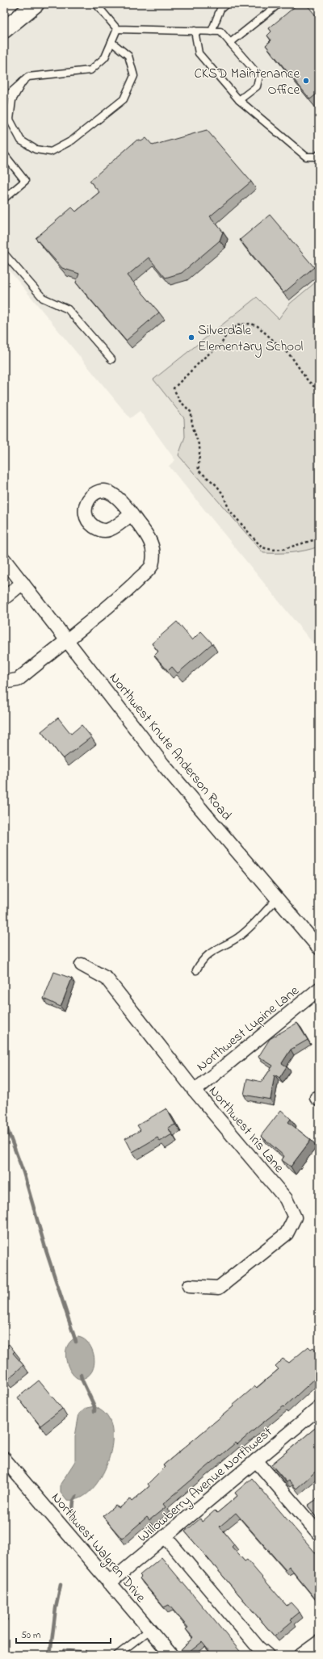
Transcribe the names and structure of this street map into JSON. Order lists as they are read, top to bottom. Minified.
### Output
{"streets":{"street":["Northwest Knute Anderson Road","Northwest Lupine Lane","Northwest Iris Lane","Willowberry Avenue Northwest","Northwest Walgren Drive"]},"crossings":[["Northwest Lupine Lane","Northwest Iris Lane"],["Willowberry Avenue Northwest","Northwest Walgren Drive"]],"places":["CKSD Maintenance Office","Silverdale Elementary School"],"scale_bar":"50 m"}
